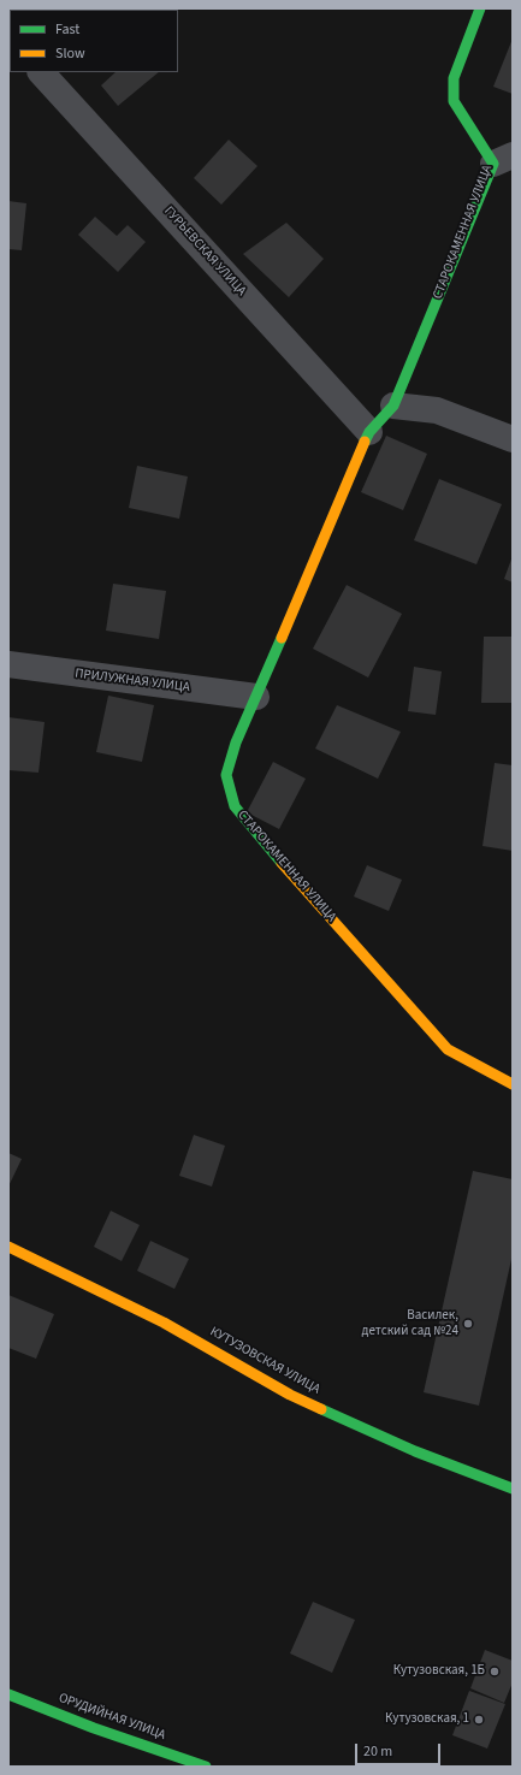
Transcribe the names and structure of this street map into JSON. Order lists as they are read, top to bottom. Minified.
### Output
{"streets":{"street":["СТАРОКАМЕННАЯ УЛИЦА","ГУРЬЕВСКАЯ УЛИЦА","ПРИЛУЖНАЯ УЛИЦА","КУТУЗОВСКАЯ УЛИЦА","ОРУДИЙНАЯ УЛИЦА"]},"crossings":[["СТАРОКАМЕННАЯ УЛИЦА","ГУРЬЕВСКАЯ УЛИЦА"],["СТАРОКАМЕННАЯ УЛИЦА","ПРИЛУЖНАЯ УЛИЦА"]],"places":["Василек, детский сад №24","Кутузовская, 1Б","Кутузовская, 1"],"legend":["Fast","Slow"],"scale_bar":"20 m"}
